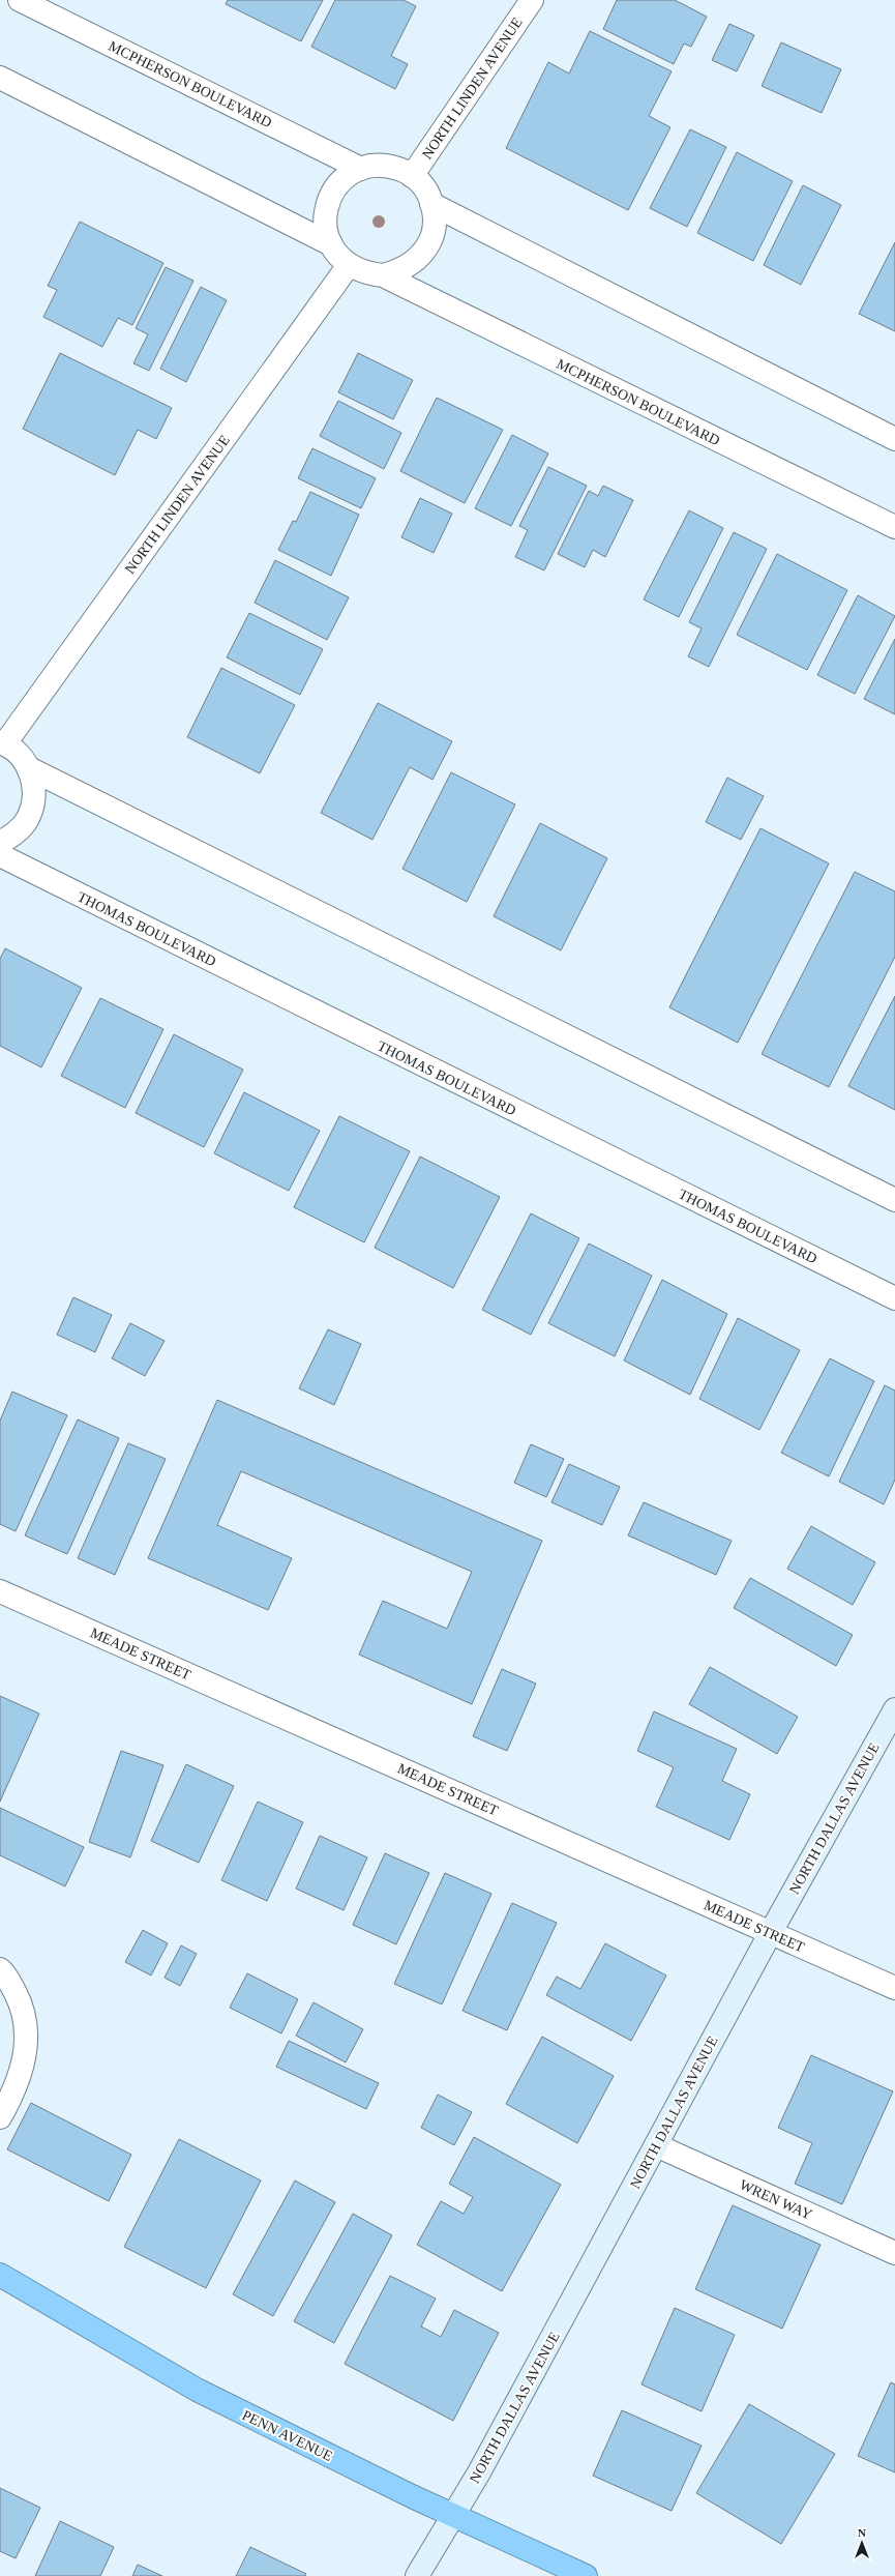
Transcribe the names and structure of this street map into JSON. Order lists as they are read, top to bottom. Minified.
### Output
{"streets":{"highway":["PENN AVENUE"],"main road":["NORTH DALLAS AVENUE"],"street":["MCPHERSON BOULEVARD","NORTH LINDEN AVENUE","THOMAS BOULEVARD","MEADE STREET","WREN WAY"]},"crossings":[["MCPHERSON BOULEVARD","NORTH LINDEN AVENUE"],["MEADE STREET","NORTH DALLAS AVENUE"],["NORTH DALLAS AVENUE","WREN WAY"],["NORTH DALLAS AVENUE","PENN AVENUE"]],"north":"top"}
